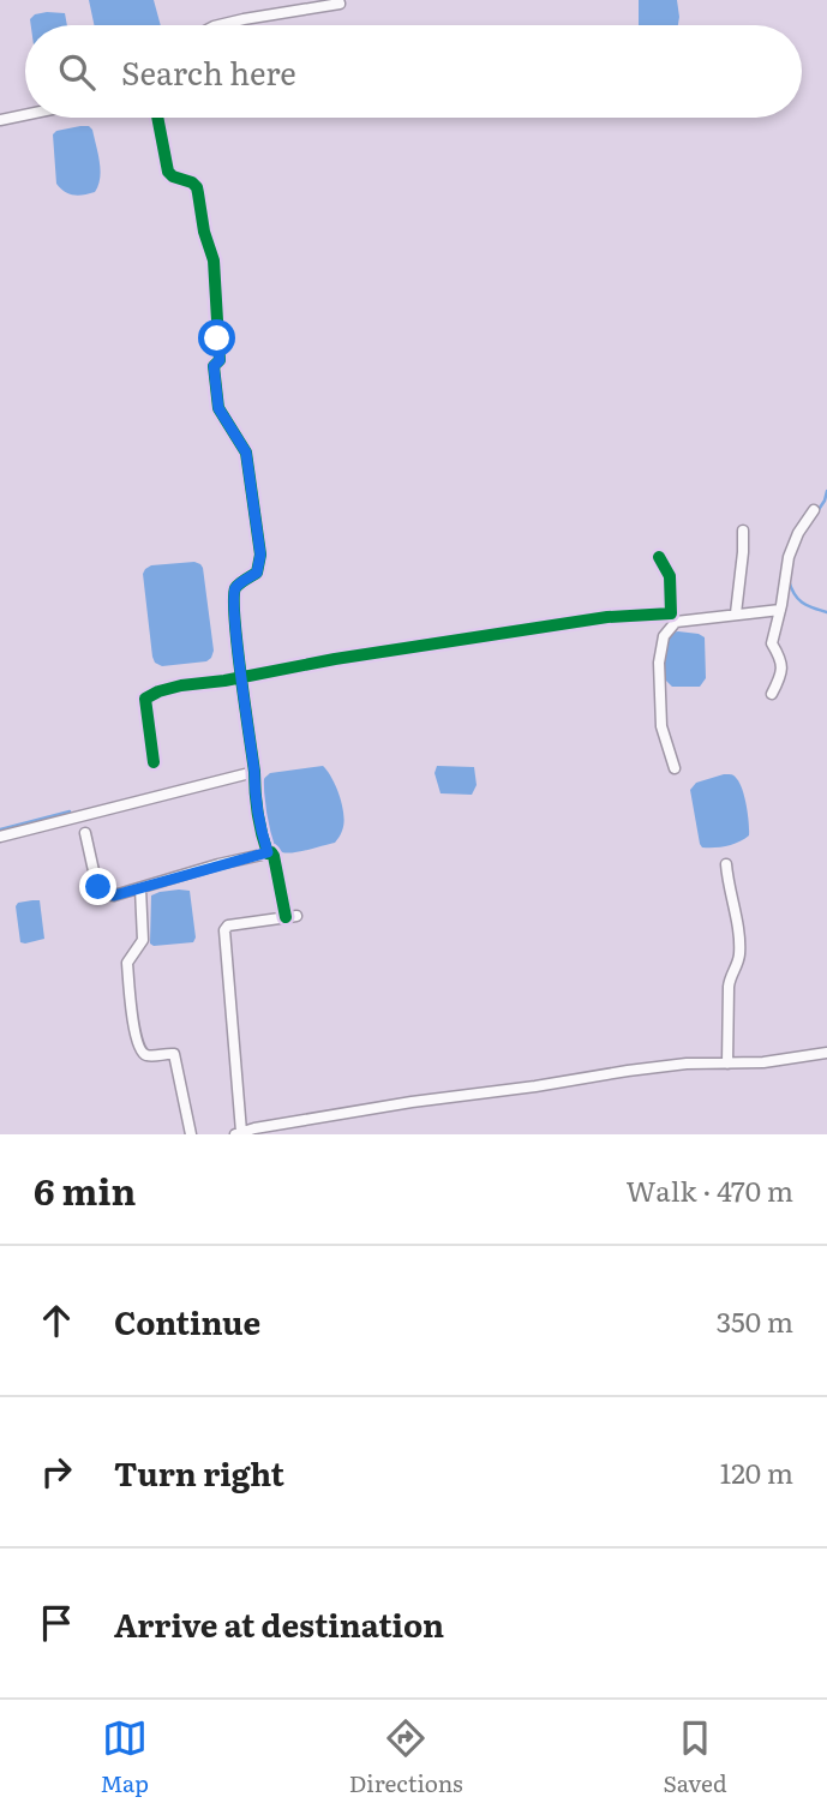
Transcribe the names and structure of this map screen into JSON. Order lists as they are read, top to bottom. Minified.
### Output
{"page":{"search":"Search here","heading":["6 min","Walk · 470 m"],"list":[["Continue","350 m"],["Turn right","120 m"],"Arrive at destination"],"nav":["Map","Directions","Saved"]}}
